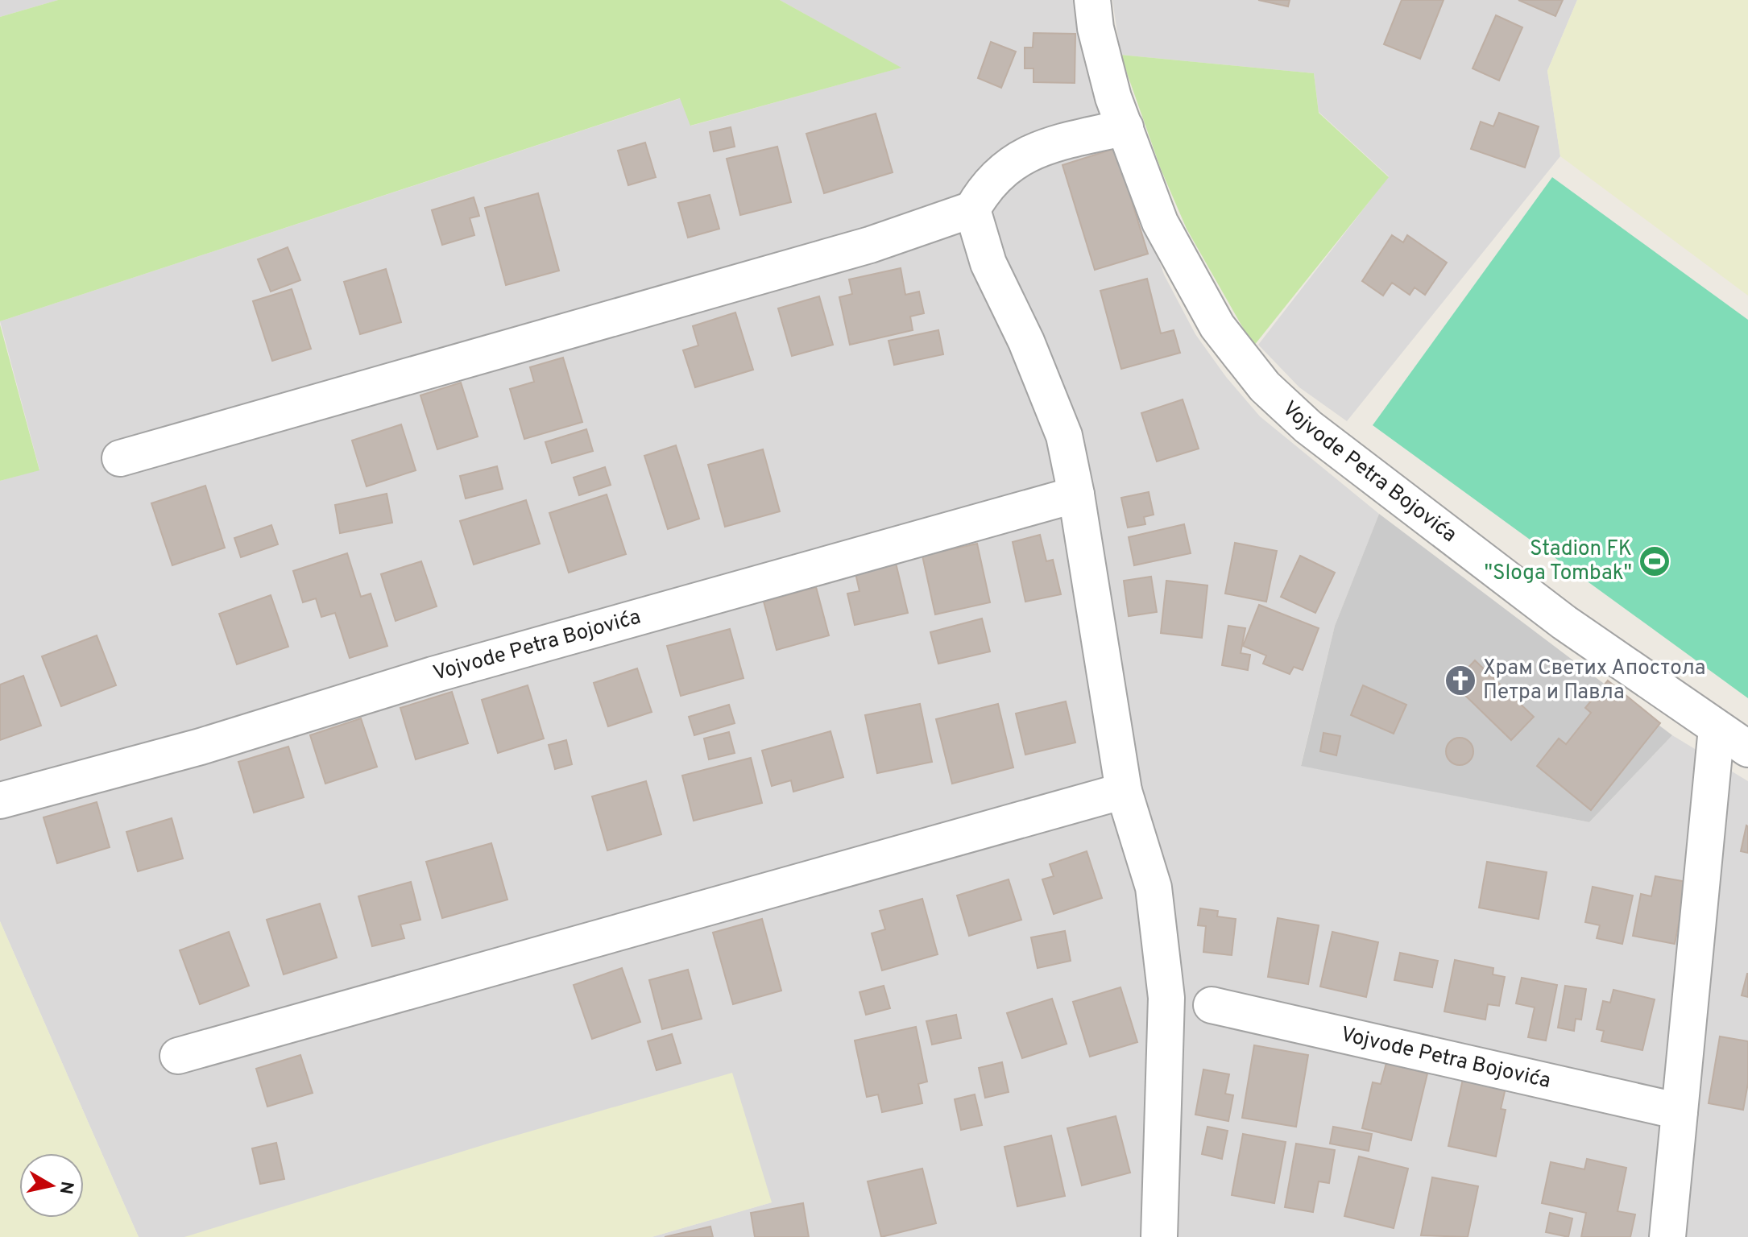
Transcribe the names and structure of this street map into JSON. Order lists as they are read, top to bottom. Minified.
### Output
{"streets":{"street":["Vojvode Petra Bojovića"]},"places":{"sports":["Stadion FK \"Sloga Tombak\""],"church":["Храм Светих Апостола Петра и Павла"]},"north":"right"}
